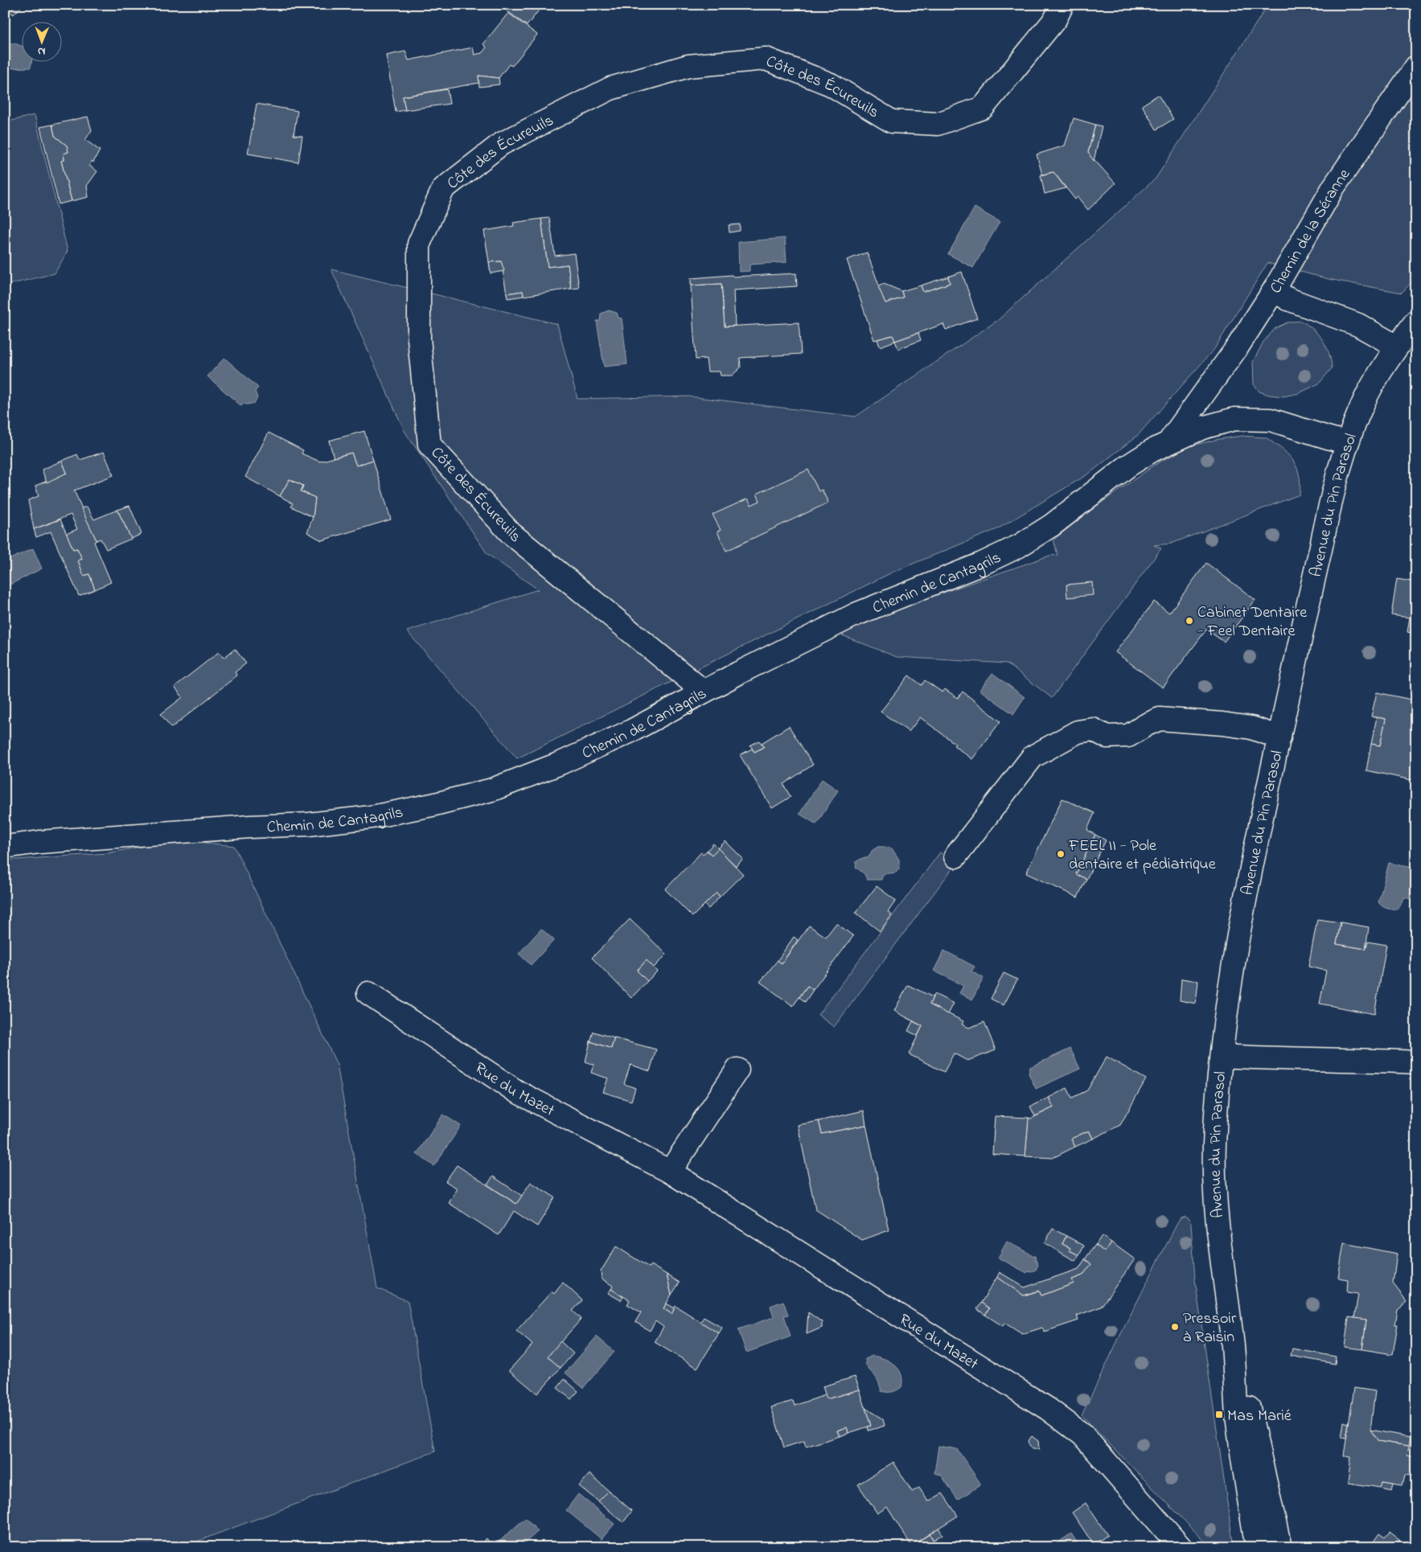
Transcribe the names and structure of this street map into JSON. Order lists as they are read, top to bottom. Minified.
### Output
{"streets":{"street":["Côte des Écureuils","Chemin de la Séranne","Avenue du Pin Parasol","Chemin de Cantagrils","Rue du Mazet"]},"crossings":[["Côte des Écureuils","Chemin de Cantagrils"],["Chemin de la Séranne","Chemin de Cantagrils"]],"places":{"other":["Cabinet Dentaire - Feel Dentaire","FEEL II - Pole dentaire et pédiatrique","Pressoir à Raisin"],"transit":["Mas Marié"]},"north":"bottom"}
